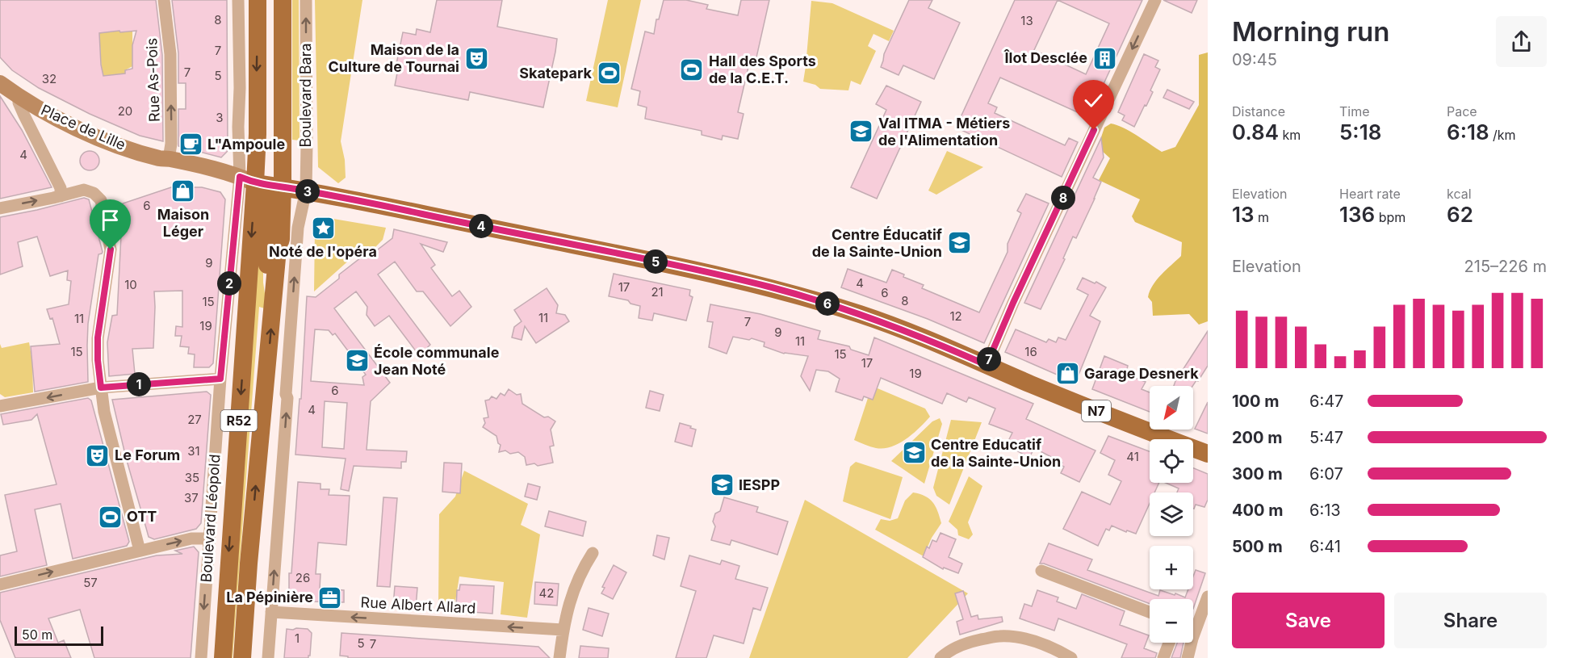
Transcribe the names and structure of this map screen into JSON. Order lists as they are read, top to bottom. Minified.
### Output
{"streets":{"main road":["Boulevard Bara","N7","R52","Boulevard Léopold"],"street":["Rue As-Pois","Place de Lille","Rue Albert Allard"]},"crossings":[["Rue As-Pois","Place de Lille"],["Boulevard Bara","Place de Lille"],["Boulevard Bara","N7"],["Boulevard Bara","R52"],["Boulevard Bara","Boulevard Léopold"],["Place de Lille","N7"],["Place de Lille","R52"],["Place de Lille","Boulevard Léopold"],["N7","R52"],["N7","Boulevard Léopold"],["R52","Boulevard Léopold"]],"one_way":["Rue Albert Allard"],"places":{"theatre":["Maison de la Culture de Tournai","Le Forum"],"building":["Îlot Desclée"],"sports":["Hall des Sports de la C.E.T.","Skatepark","OTT"],"school or university":["Val ITMA - Métiers de l'Alimentation","Centre Éducatif de la Sainte-Union","École communale Jean Noté","Centre Educatif de la Sainte-Union","IESPP"],"cafe":["L\"Ampoule"],"shop":["Maison Léger","Garage Desnerk"],"place":["Noté de l'opéra"],"office":["La Pépinière"]},"house_numbers":["8","13","7","7","5","32","20","3","4","6","9","4","10","17","21","6","8","15","12","11","11","7","19","9","11","15","16","15","17","19","6","4","27","31","41","35","37","26","57","42","1","5","7"],"scale_bar":"50 m","north":"bottom left","page":{"heading":["Morning run","09:45"],"stats":[["Distance","0.84 km"],["Time","5:18"],["Pace","6:18 /km"],["Elevation","13 m"],["Heart rate","136 bpm"],["kcal","62"]],"pins":["3","8","4","5","2","6","7","1"],"chart":["Elevation","215–226 m"],"list":[{"name":"100 m","note":"6:47"},{"name":"200 m","note":"5:47"},{"name":"300 m","note":"6:07"},{"name":"400 m","note":"6:13"},{"name":"500 m","note":"6:41"}],"map_buttons":["+","−"],"buttons":["Save","Share"],"scale":"50 m"}}
